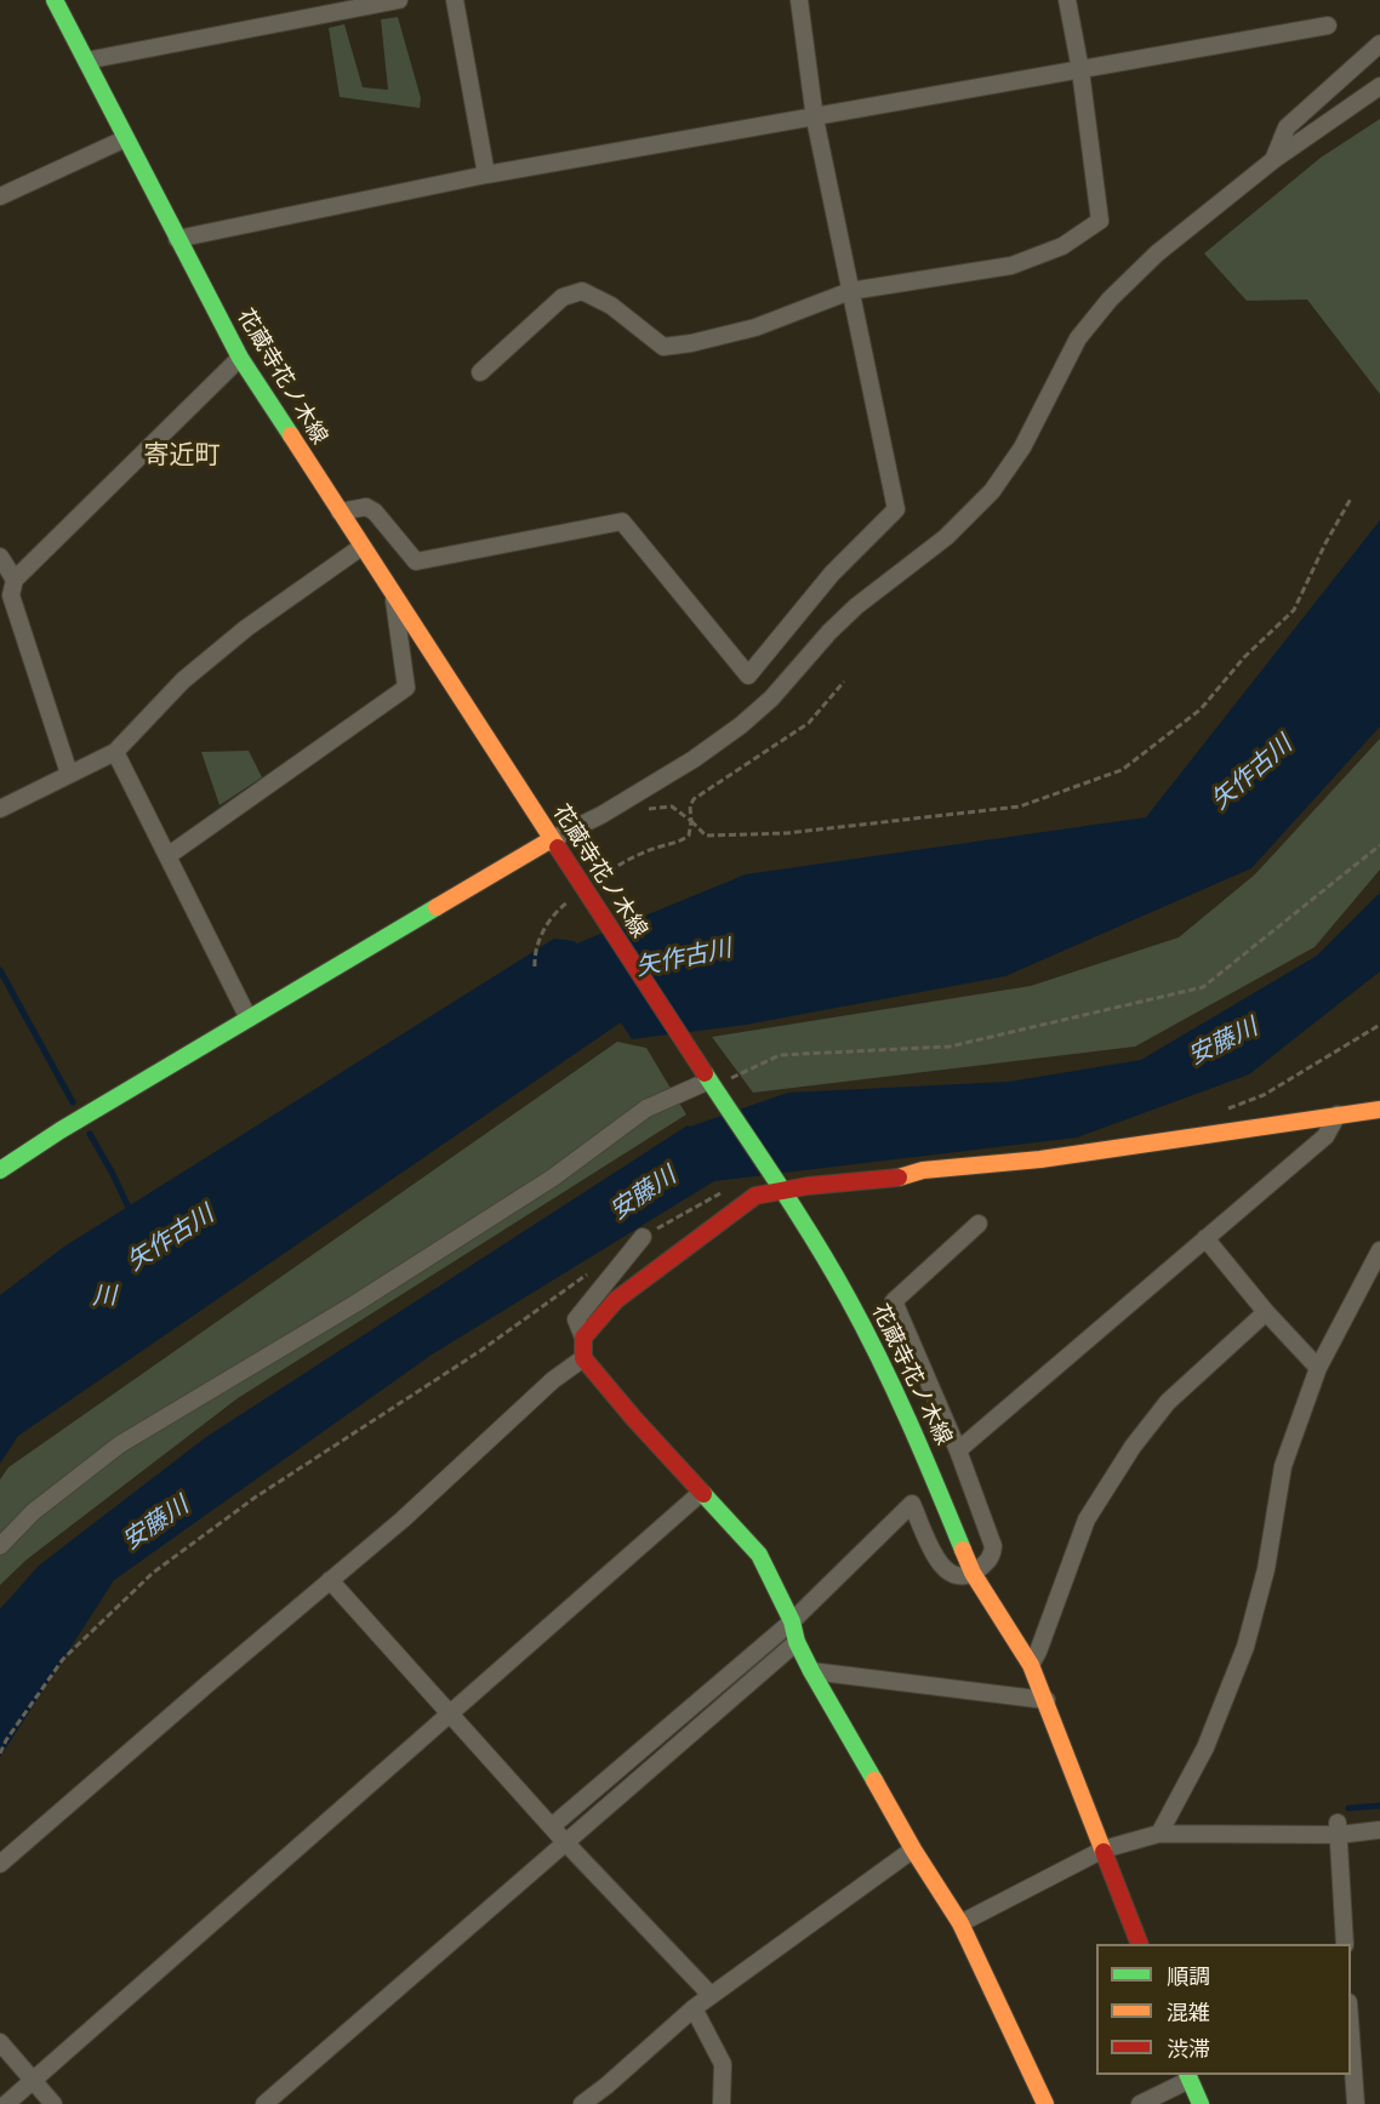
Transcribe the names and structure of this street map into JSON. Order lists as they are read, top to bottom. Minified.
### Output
{"streets":{"street":["花蔵寺花ノ木線"]},"districts":["寄近町"],"water":["矢作古川","安藤川","川"],"legend":["順調","混雑","渋滞"]}
